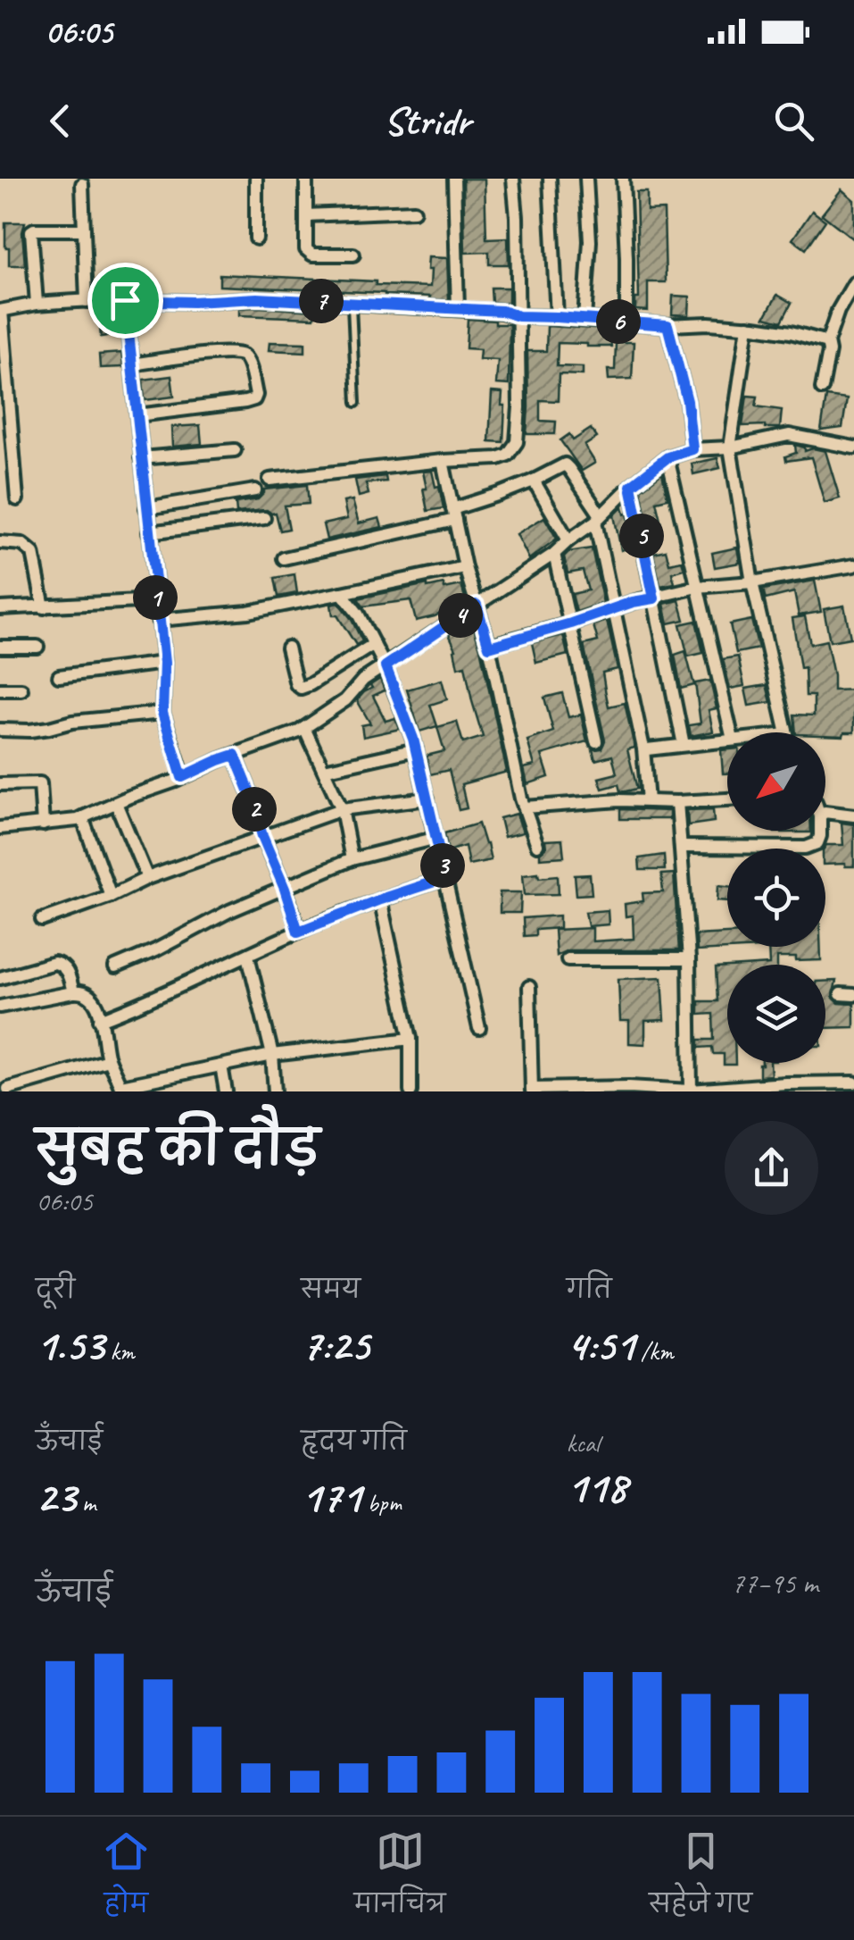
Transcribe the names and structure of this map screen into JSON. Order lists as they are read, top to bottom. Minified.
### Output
{"north":"bottom left","page":{"status":"06:05","header":"Stridr","pins":["7","6","5","1","4","2","3"],"heading":["सुबह की दौड़","06:05"],"stats":[["दूरी","1.53 km"],["समय","7:25"],["गति","4:51 /km"],["ऊँचाई","23 m"],["हृदय गति","171 bpm"],["kcal","118"]],"chart":["ऊँचाई","77–95 m"],"tabs":["होम","मानचित्र","सहेजे गए"]}}
